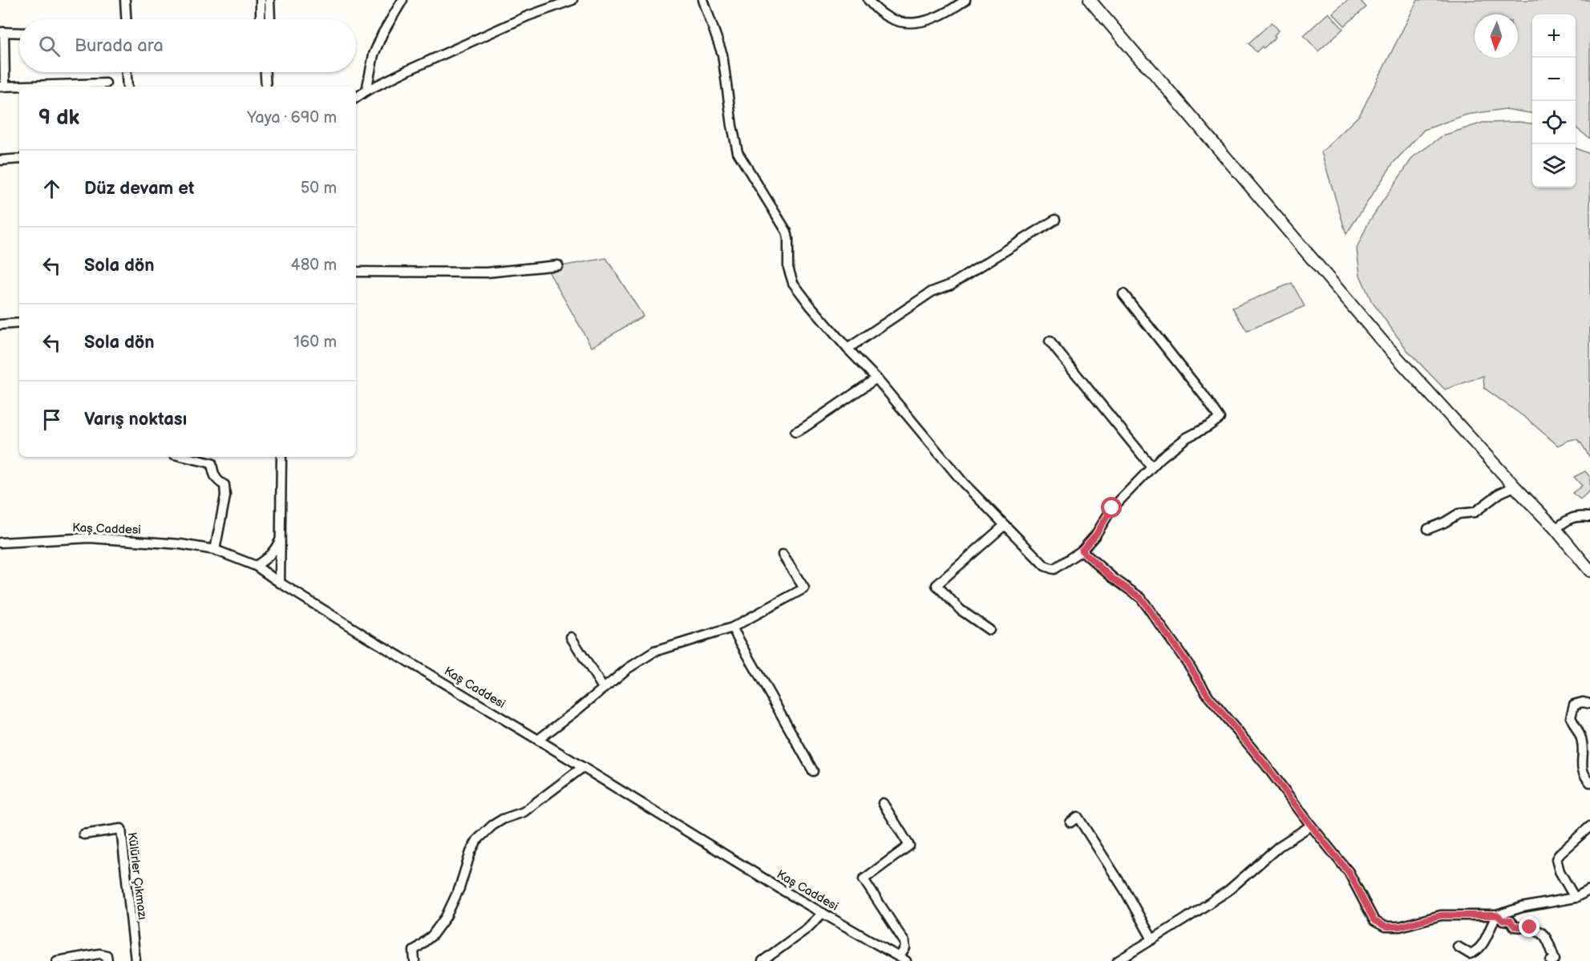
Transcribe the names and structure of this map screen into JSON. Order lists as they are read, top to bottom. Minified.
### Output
{"streets":{"street":["Kaş Caddesi","Külürler Çıkmazı"]},"north":"bottom","page":{"map_buttons":["+","−"],"search":"Burada ara","heading":["9 dk","Yaya · 690 m"],"list":[["Düz devam et","50 m"],["Sola dön","480 m"],["Sola dön","160 m"],"Varış noktası"]}}
